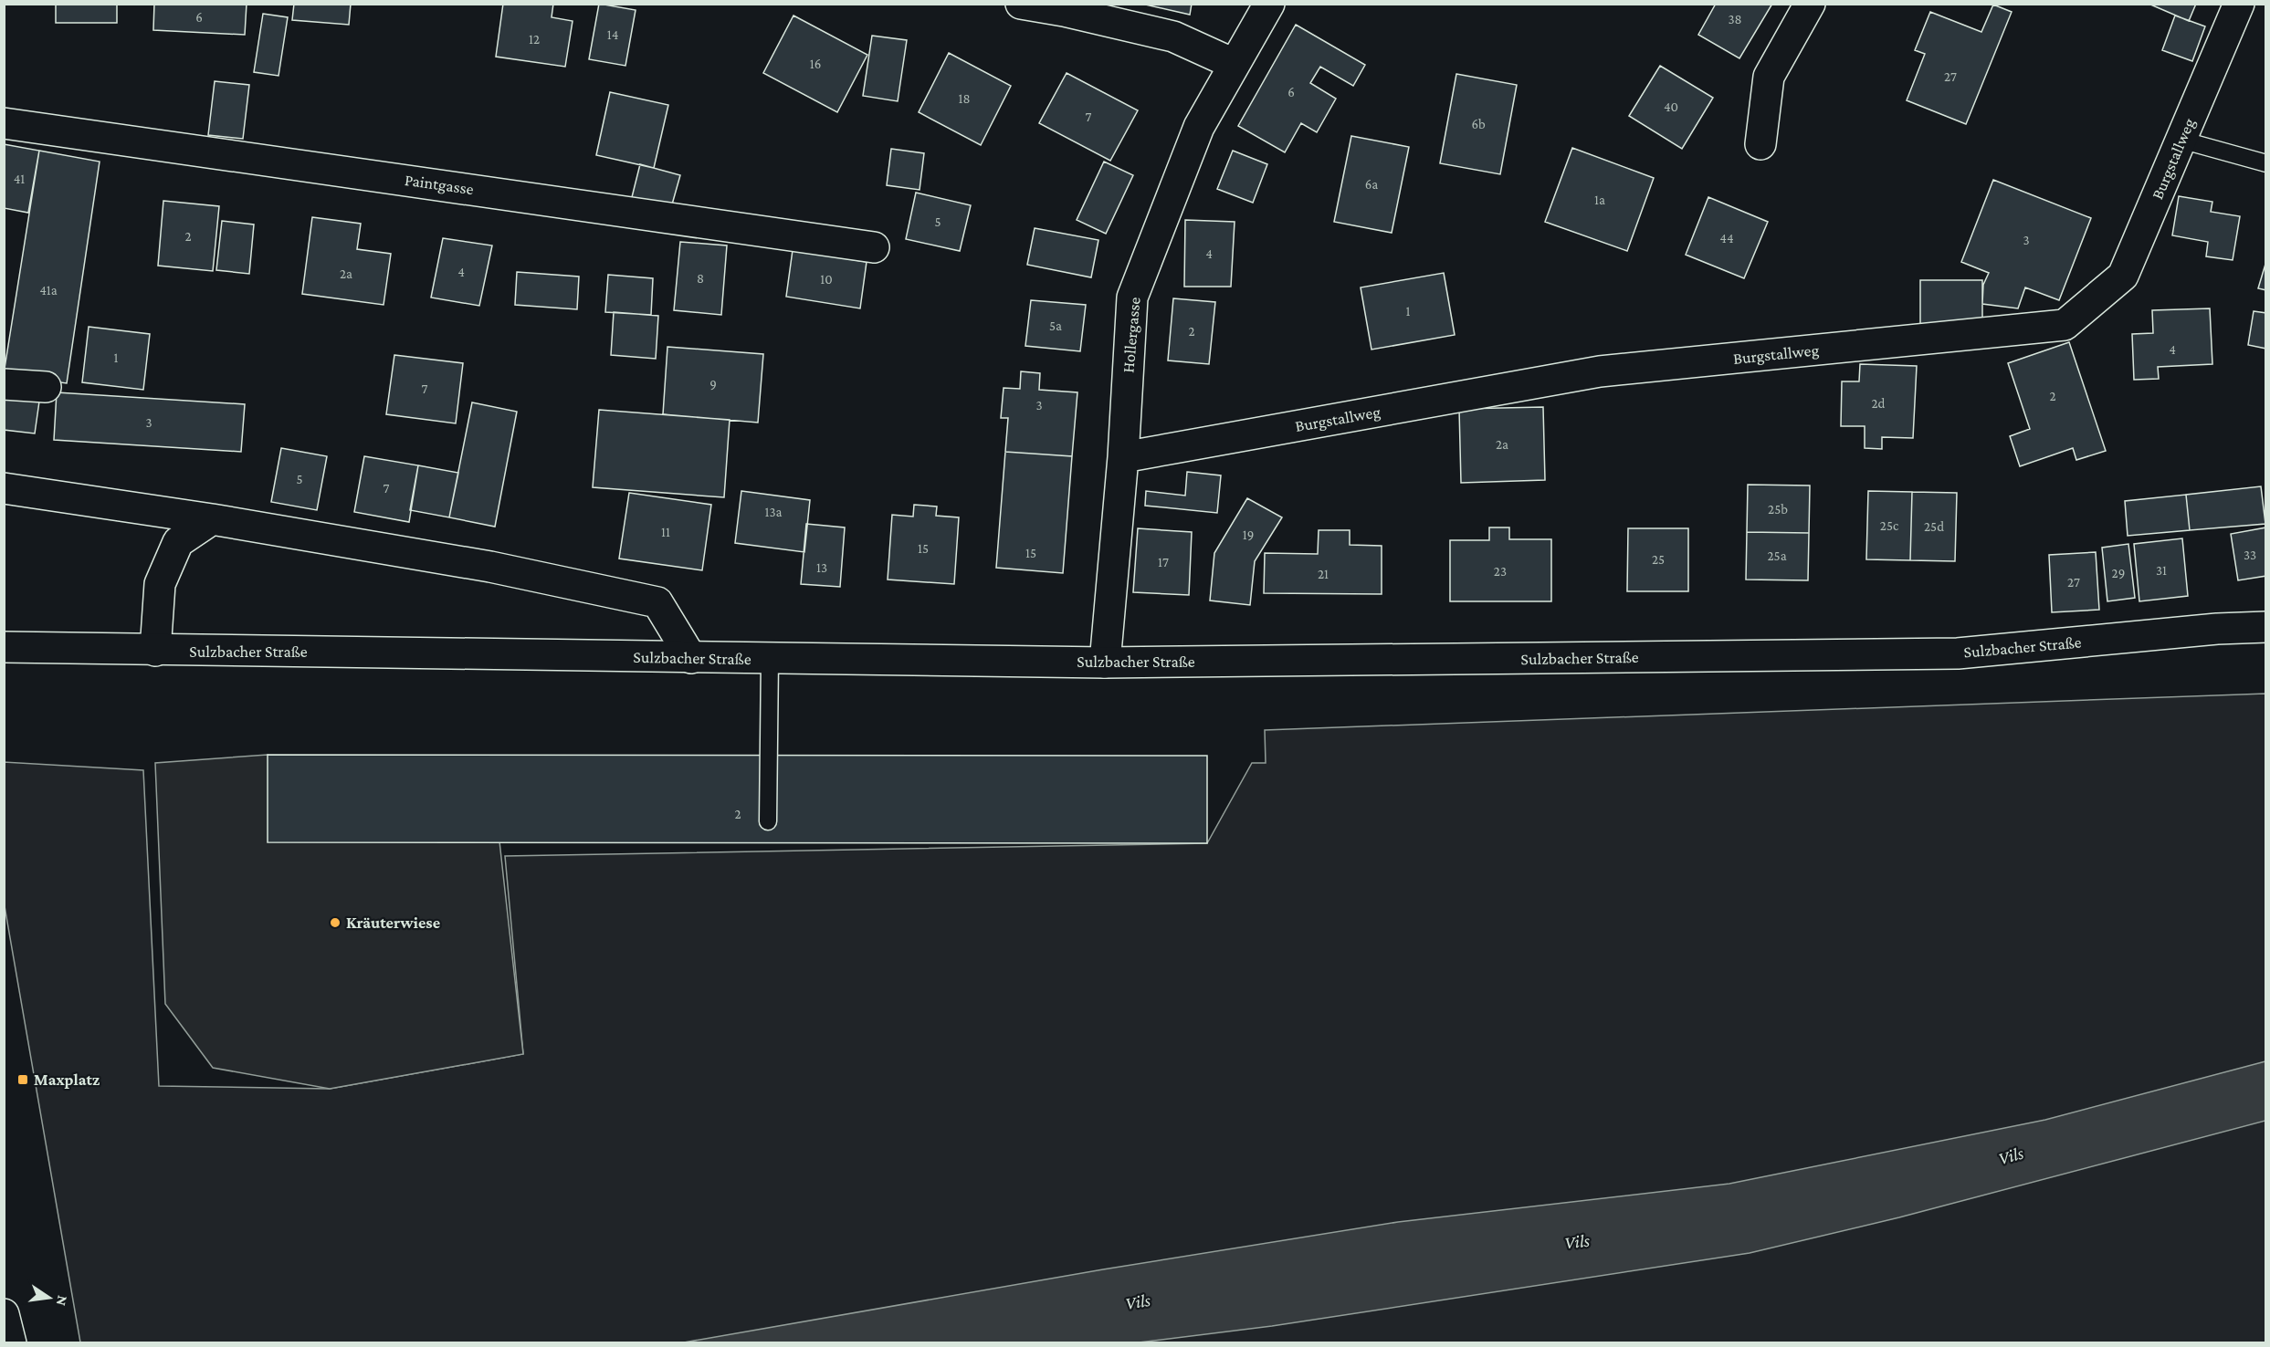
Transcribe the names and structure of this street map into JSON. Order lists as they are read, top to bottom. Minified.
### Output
{"streets":{"street":["Burgstallweg","Paintgasse","Hollergasse","Sulzbacher Straße"]},"crossings":[["Burgstallweg","Hollergasse"],["Hollergasse","Sulzbacher Straße"]],"water":["Vils"],"places":{"other":["Kräuterwiese"],"transit":["Maxplatz"]},"house_numbers":["6","38","14","12","16","27","6","18","40","7","6b","41","6a","1a","5","2","44","3","4","4","2a","8","10","41a","1","5a","2","4","1","9","7","2","2d","3","3","2a","5","7","25b","13a","25c","25d","11","19","15","15","33","25a","25","17","13","31","23","29","21","27","2"],"north":"right"}
